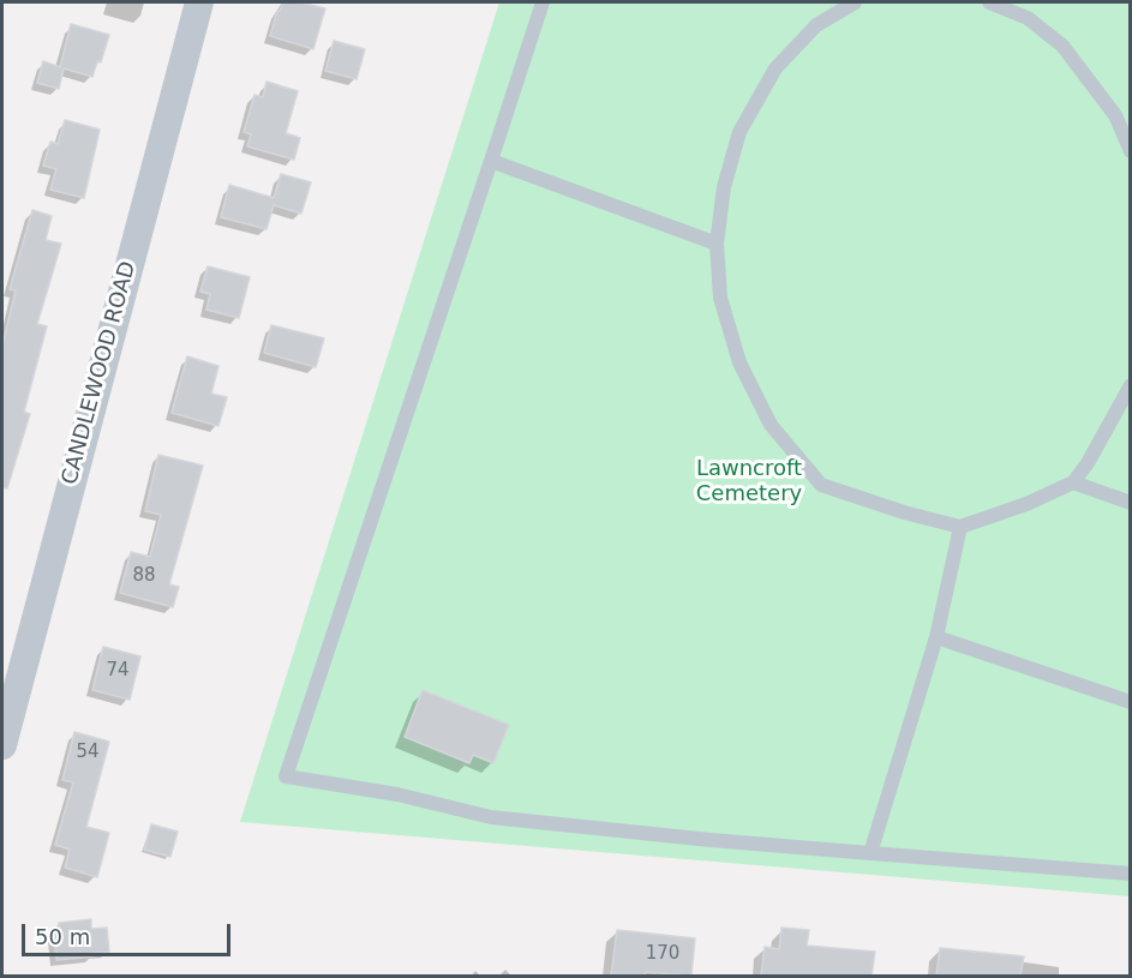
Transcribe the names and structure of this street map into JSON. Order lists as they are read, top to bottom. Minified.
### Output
{"streets":{"street":["CANDLEWOOD ROAD"]},"parks":["Lawncroft Cemetery"],"house_numbers":["88","74","54","170"],"scale_bar":"50 m"}
